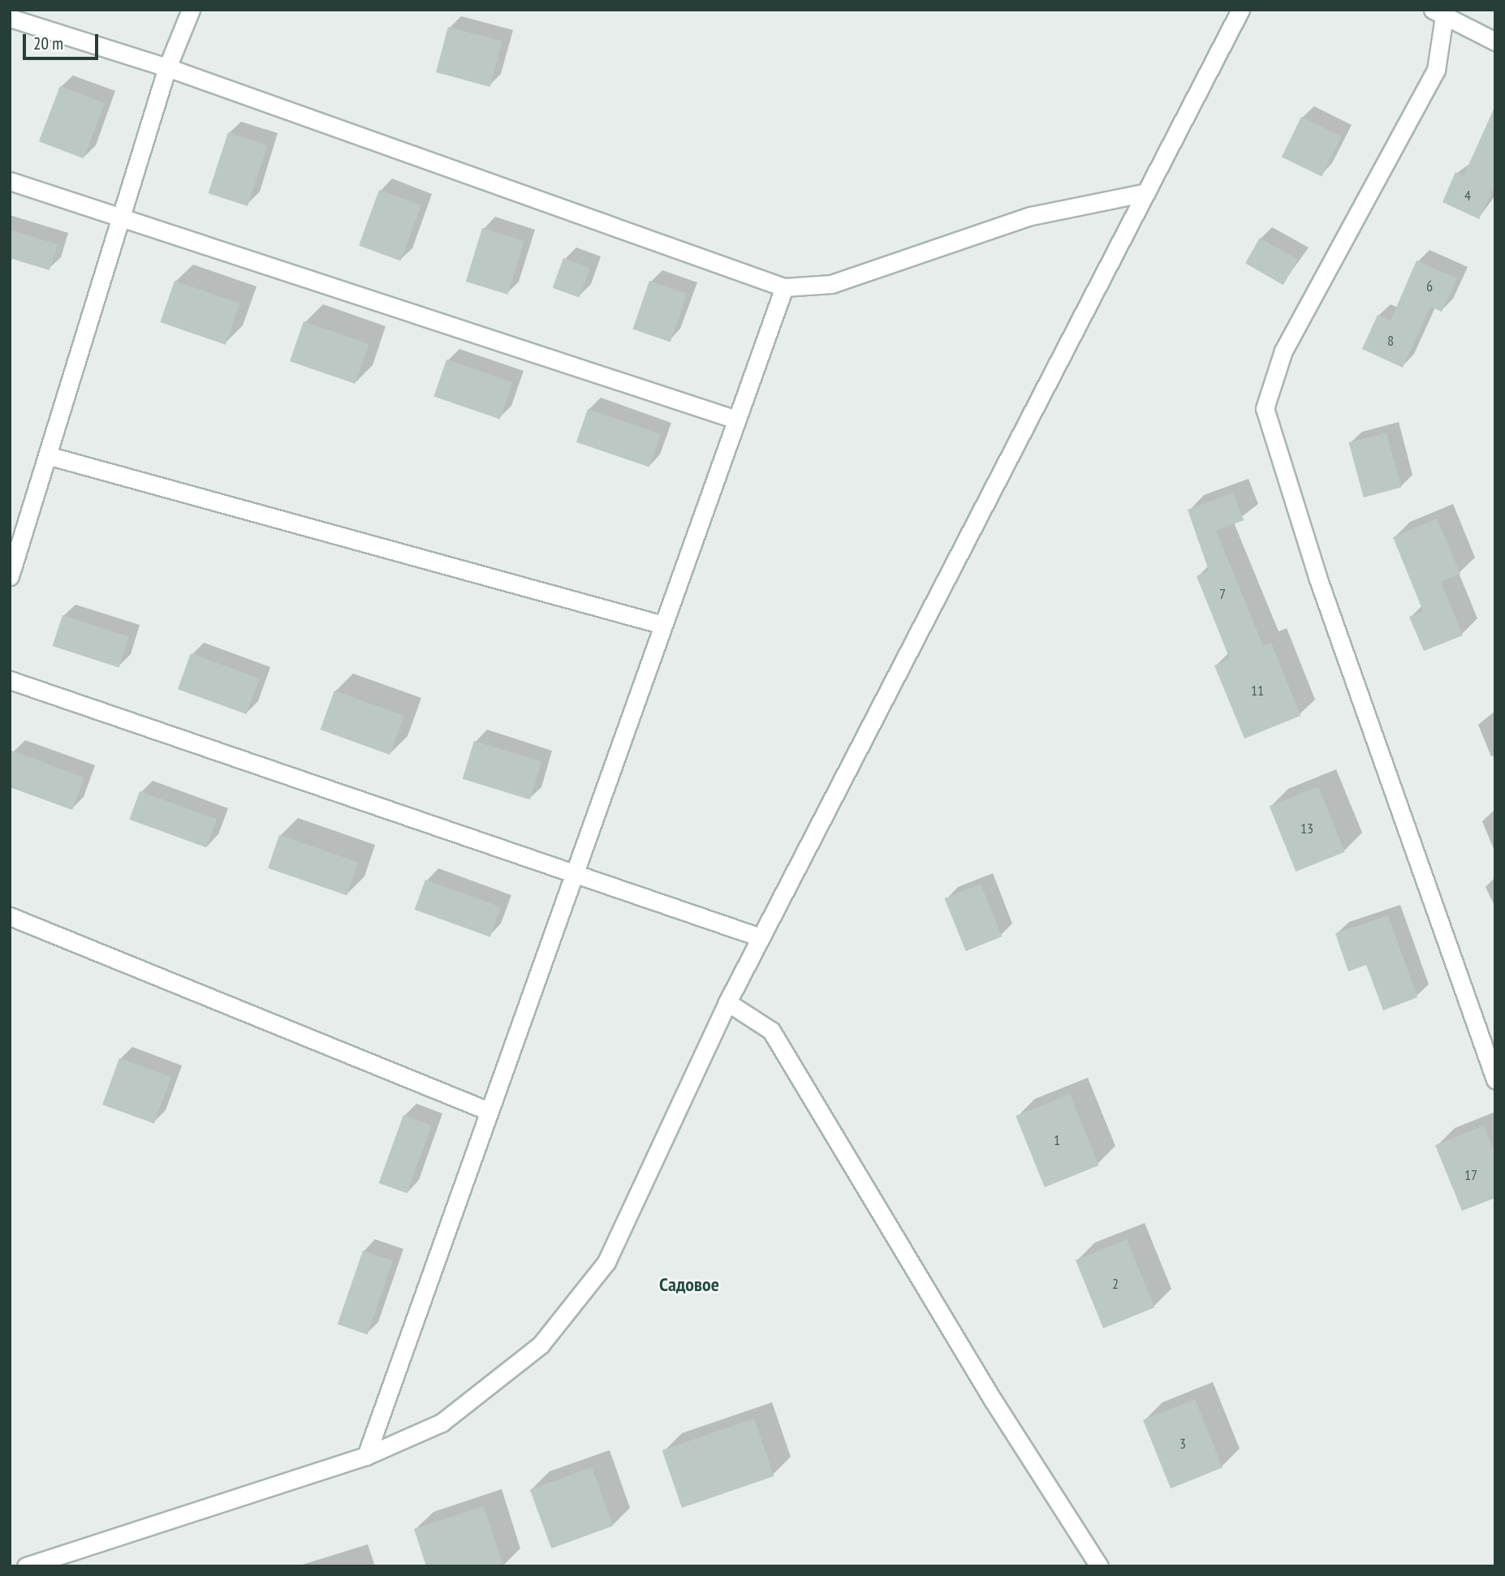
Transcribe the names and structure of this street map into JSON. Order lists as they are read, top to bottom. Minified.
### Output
{"districts":["Садовое"],"house_numbers":["4","6","8","7","11","13","1","17","2","3"],"scale_bar":"20 m"}
